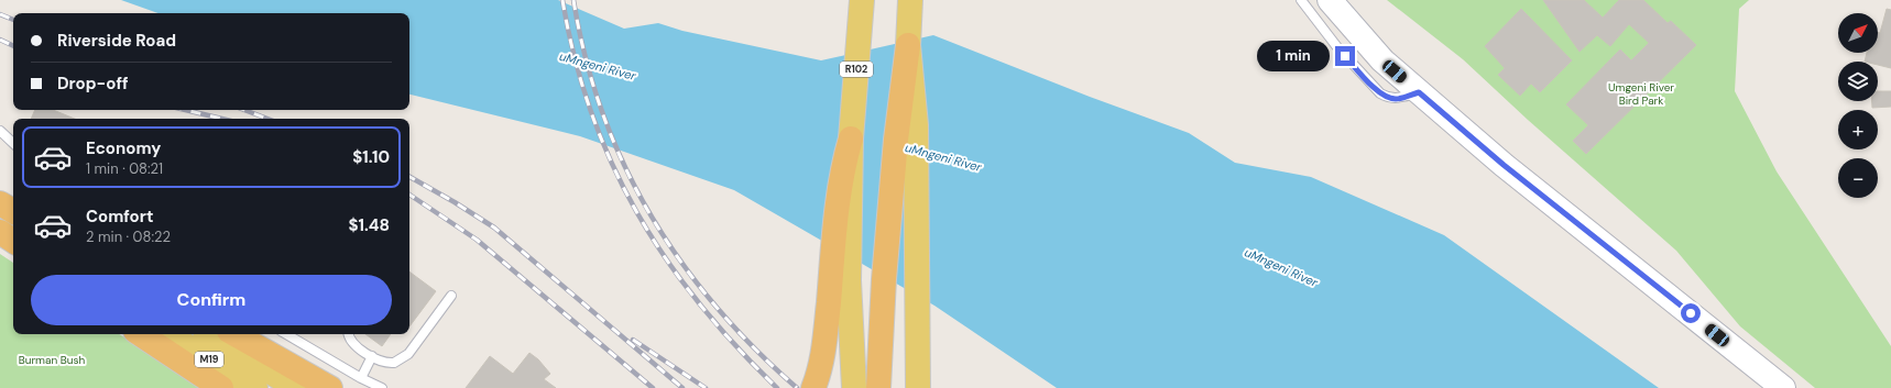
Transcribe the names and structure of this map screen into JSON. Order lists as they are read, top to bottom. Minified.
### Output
{"streets":{"main road":["R102","M19"]},"water":["uMngeni River"],"parks":["Umgeni River Bird Park","Burman Bush"],"north":"top right","page":{"map_buttons":["+","−"],"banner":["Riverside Road","Drop-off"],"bubble":"1 min","list":[{"name":"Economy","note":"1 min · 08:21","value":"$1.10"},{"name":"Comfort","note":"2 min · 08:22","value":"$1.48"}],"buttons":"Confirm"}}
